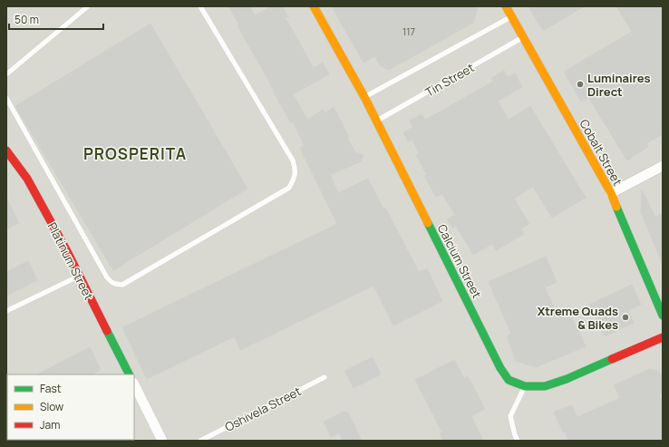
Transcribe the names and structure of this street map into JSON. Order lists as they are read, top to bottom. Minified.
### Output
{"streets":{"street":["Cobalt Street","Platinum Street","Calcium Street"],"lane":["Tin Street","Oshivela Street"]},"crossings":[["Tin Street","Cobalt Street"],["Tin Street","Calcium Street"]],"districts":["PROSPERITA"],"places":["Luminaires Direct","Xtreme Quads & Bikes"],"house_numbers":["117"],"legend":["Fast","Slow","Jam"],"scale_bar":"50 m"}
